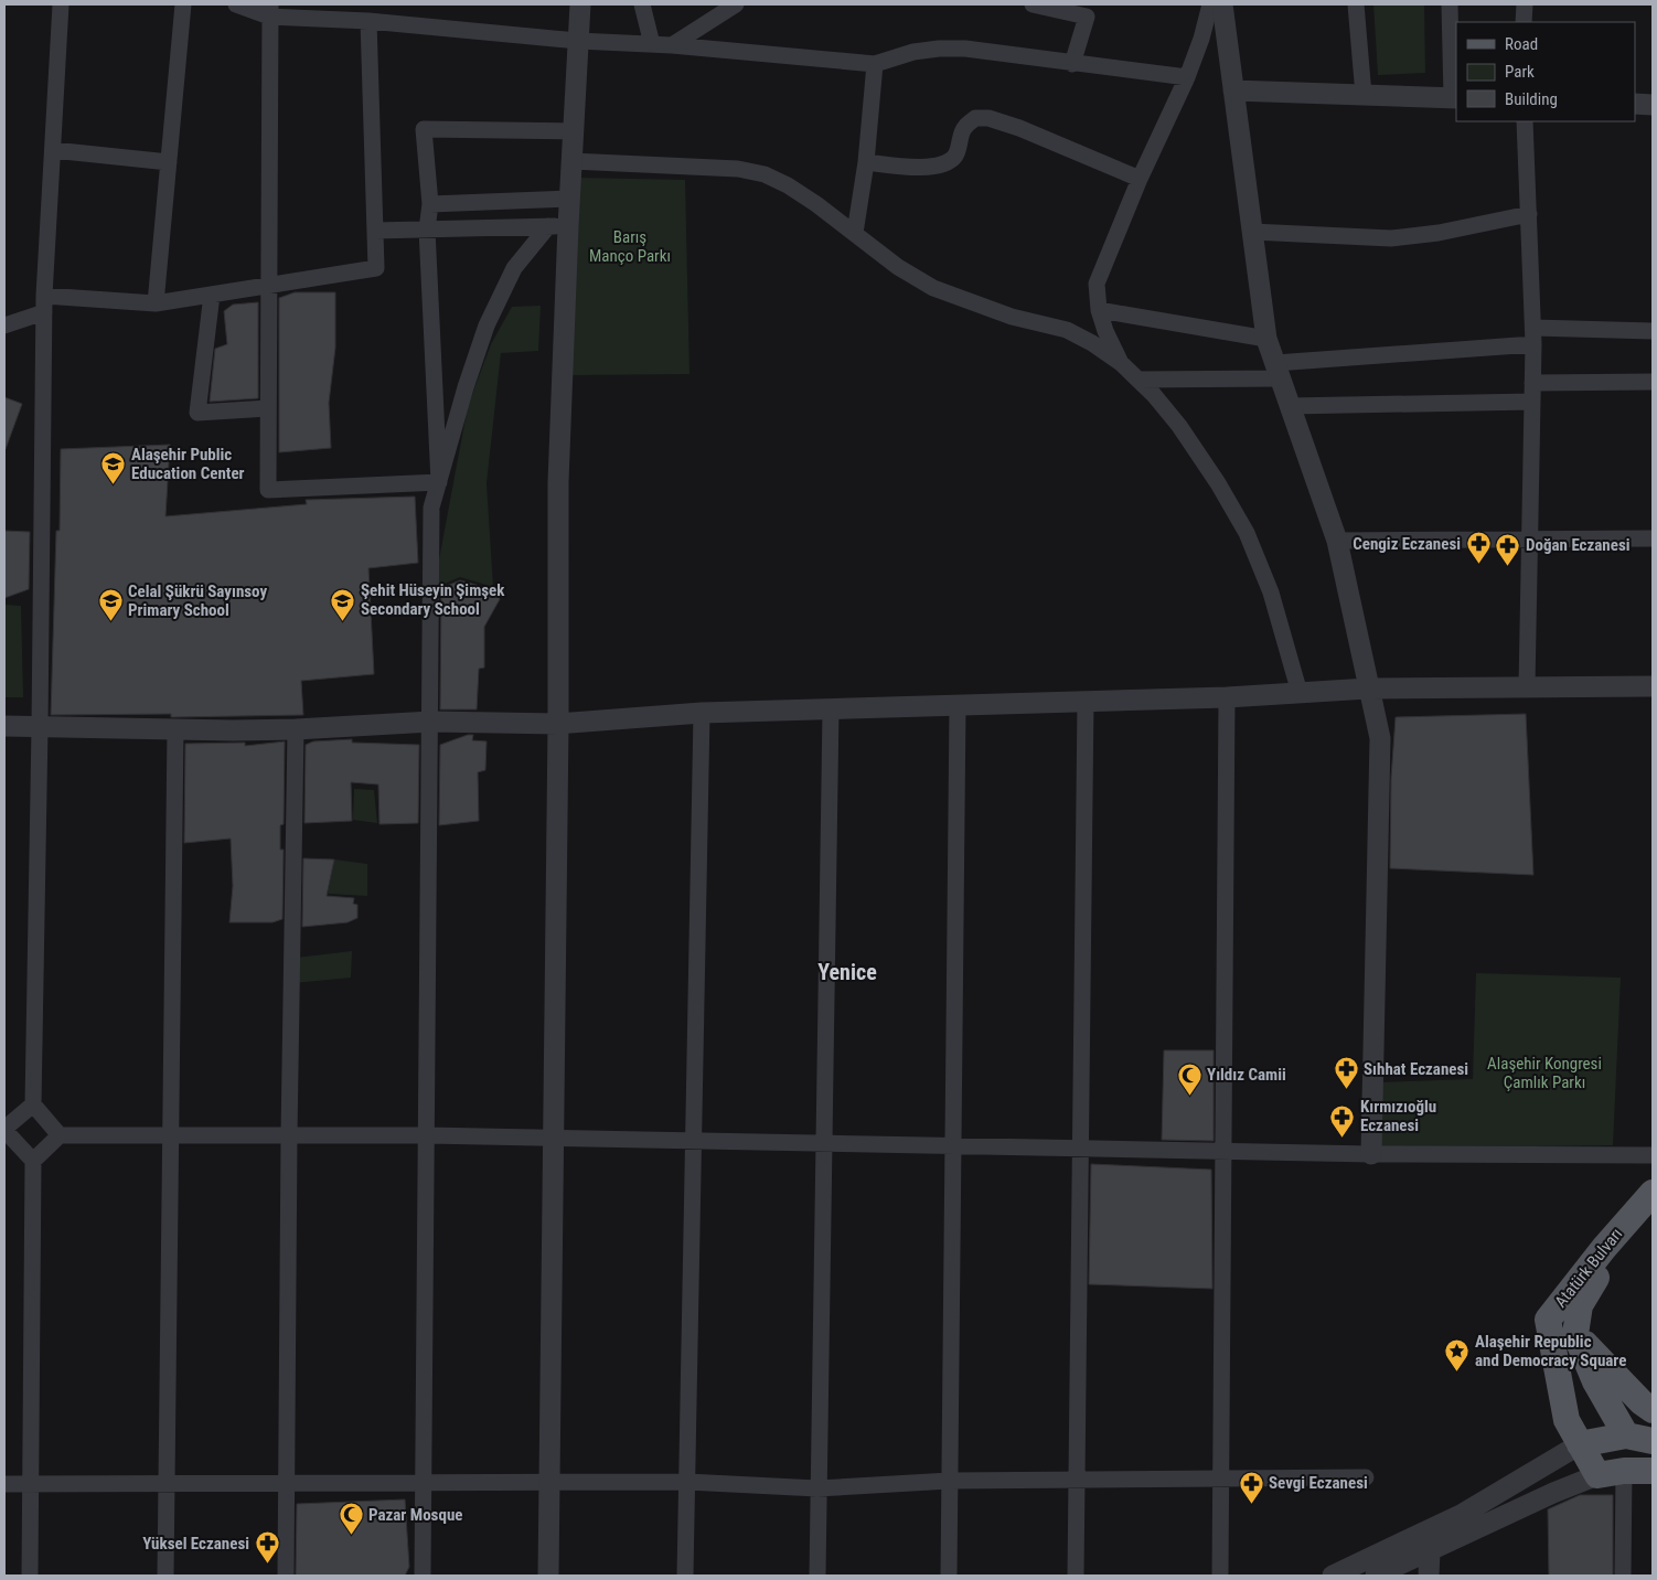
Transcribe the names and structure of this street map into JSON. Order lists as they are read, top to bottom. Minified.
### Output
{"streets":{"main road":["Atatürk Bulvarı"]},"districts":["Yenice"],"parks":["Barış Manço Parkı","Alaşehir Kongresi Çamlık Parkı"],"places":{"school or university":["Alaşehir Public Education Center","Şehit Hüseyin Şimşek Secondary School","Celal Şükrü Sayınsoy Primary School"],"pharmacy":["Cengiz Eczanesi","Doğan Eczanesi","Sıhhat Eczanesi","Kırmızıoğlu Eczanesi","Sevgi Eczanesi","Yüksel Eczanesi"],"mosque":["Yıldız Camii","Pazar Mosque"],"place":["Alaşehir Republic and Democracy Square"]},"legend":["Road","Park","Building"]}
